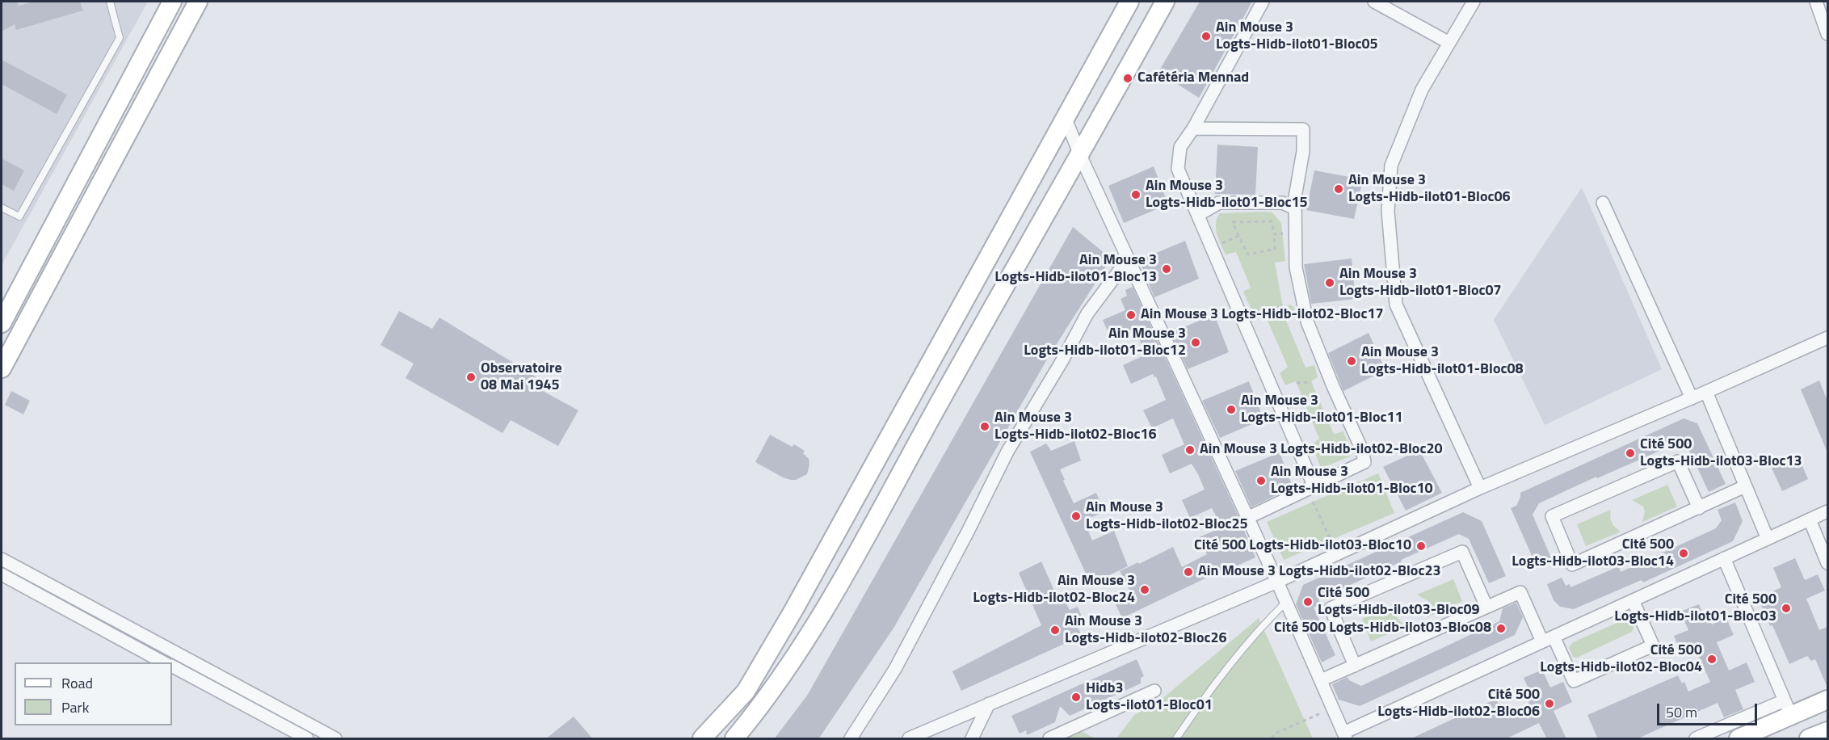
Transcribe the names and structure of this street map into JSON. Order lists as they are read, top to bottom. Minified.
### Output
{"places":["Ain Mouse 3 Logts-Hidb-ilot01-Bloc05","Cafétéria Mennad","Ain Mouse 3 Logts-Hidb-ilot01-Bloc06","Ain Mouse 3 Logts-Hidb-ilot01-Bloc15","Ain Mouse 3 Logts-Hidb-ilot01-Bloc13","Ain Mouse 3 Logts-Hidb-ilot01-Bloc07","Ain Mouse 3 Logts-Hidb-ilot02-Bloc17","Ain Mouse 3 Logts-Hidb-ilot01-Bloc12","Ain Mouse 3 Logts-Hidb-ilot01-Bloc08","Observatoire 08 Mai 1945","Ain Mouse 3 Logts-Hidb-ilot01-Bloc11","Ain Mouse 3 Logts-Hidb-ilot02-Bloc16","Ain Mouse 3 Logts-Hidb-ilot02-Bloc20","Cité 500 Logts-Hidb-ilot03-Bloc13","Ain Mouse 3 Logts-Hidb-ilot01-Bloc10","Ain Mouse 3 Logts-Hidb-ilot02-Bloc25","Cité 500 Logts-Hidb-ilot03-Bloc10","Cité 500 Logts-Hidb-ilot03-Bloc14","Ain Mouse 3 Logts-Hidb-ilot02-Bloc23","Ain Mouse 3 Logts-Hidb-ilot02-Bloc24","Cité 500 Logts-Hidb-ilot03-Bloc09","Cité 500 Logts-Hidb-ilot01-Bloc03","Cité 500 Logts-Hidb-ilot03-Bloc08","Ain Mouse 3 Logts-Hidb-ilot02-Bloc26","Cité 500 Logts-Hidb-ilot02-Bloc04","Hidb3 Logts-ilot01-Bloc01","Cité 500 Logts-Hidb-ilot02-Bloc06"],"legend":["Road","Park"],"scale_bar":"50 m"}
